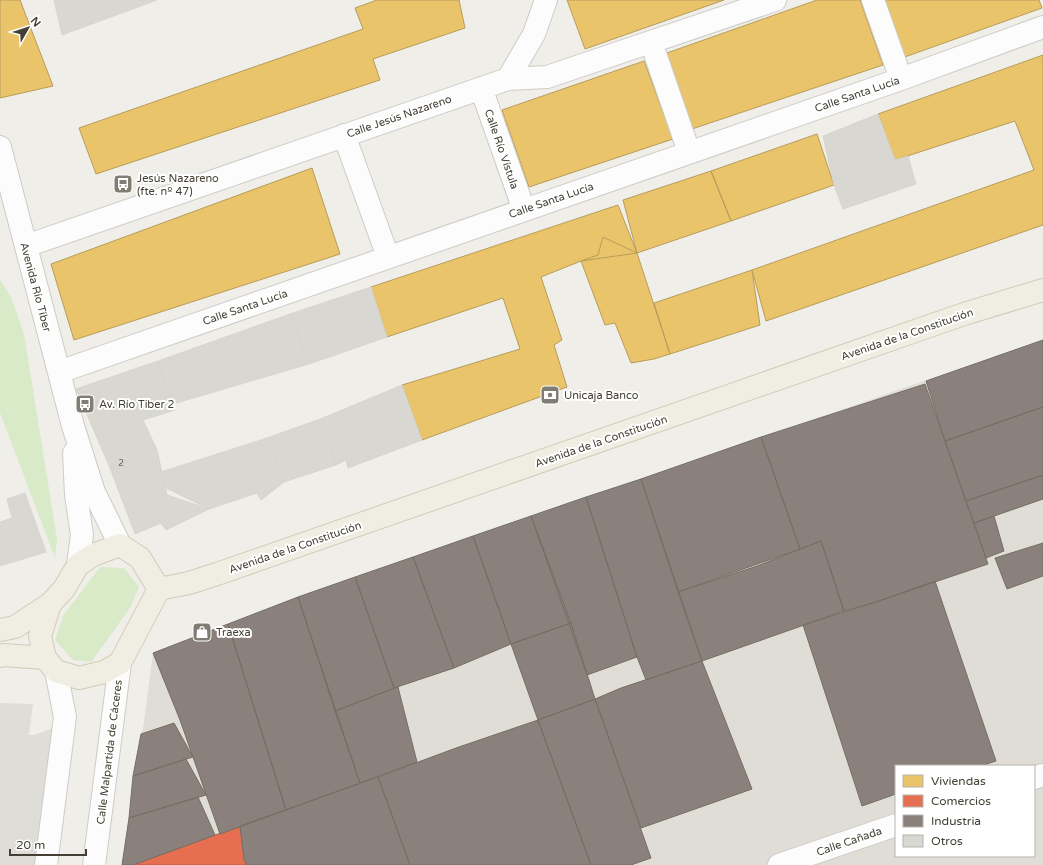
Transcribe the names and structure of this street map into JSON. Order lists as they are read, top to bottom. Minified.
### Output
{"streets":{"main road":["Avenida de la Constitución"],"street":["Calle Santa Lucía","Calle Jesús Nazareno","Calle Río Vístula","Avenida Río Tíber","Calle Malpartida de Cáceres","Calle Cañada"]},"crossings":[["Calle Santa Lucía","Calle Río Vístula"],["Calle Santa Lucía","Avenida Río Tíber"],["Calle Jesús Nazareno","Calle Río Vístula"],["Calle Jesús Nazareno","Avenida Río Tíber"],["Avenida Río Tíber","Avenida de la Constitución"],["Avenida Río Tíber","Calle Malpartida de Cáceres"],["Avenida de la Constitución","Calle Malpartida de Cáceres"]],"places":{"bus stop":["Jesús Nazareno (fte. nº 47)","Av. Río Tiber 2"],"bank":["Unicaja Banco"],"shop":["Traexa"]},"house_numbers":["2"],"legend":["Viviendas","Comercios","Industria","Otros"],"scale_bar":"20 m","north":"top right"}
